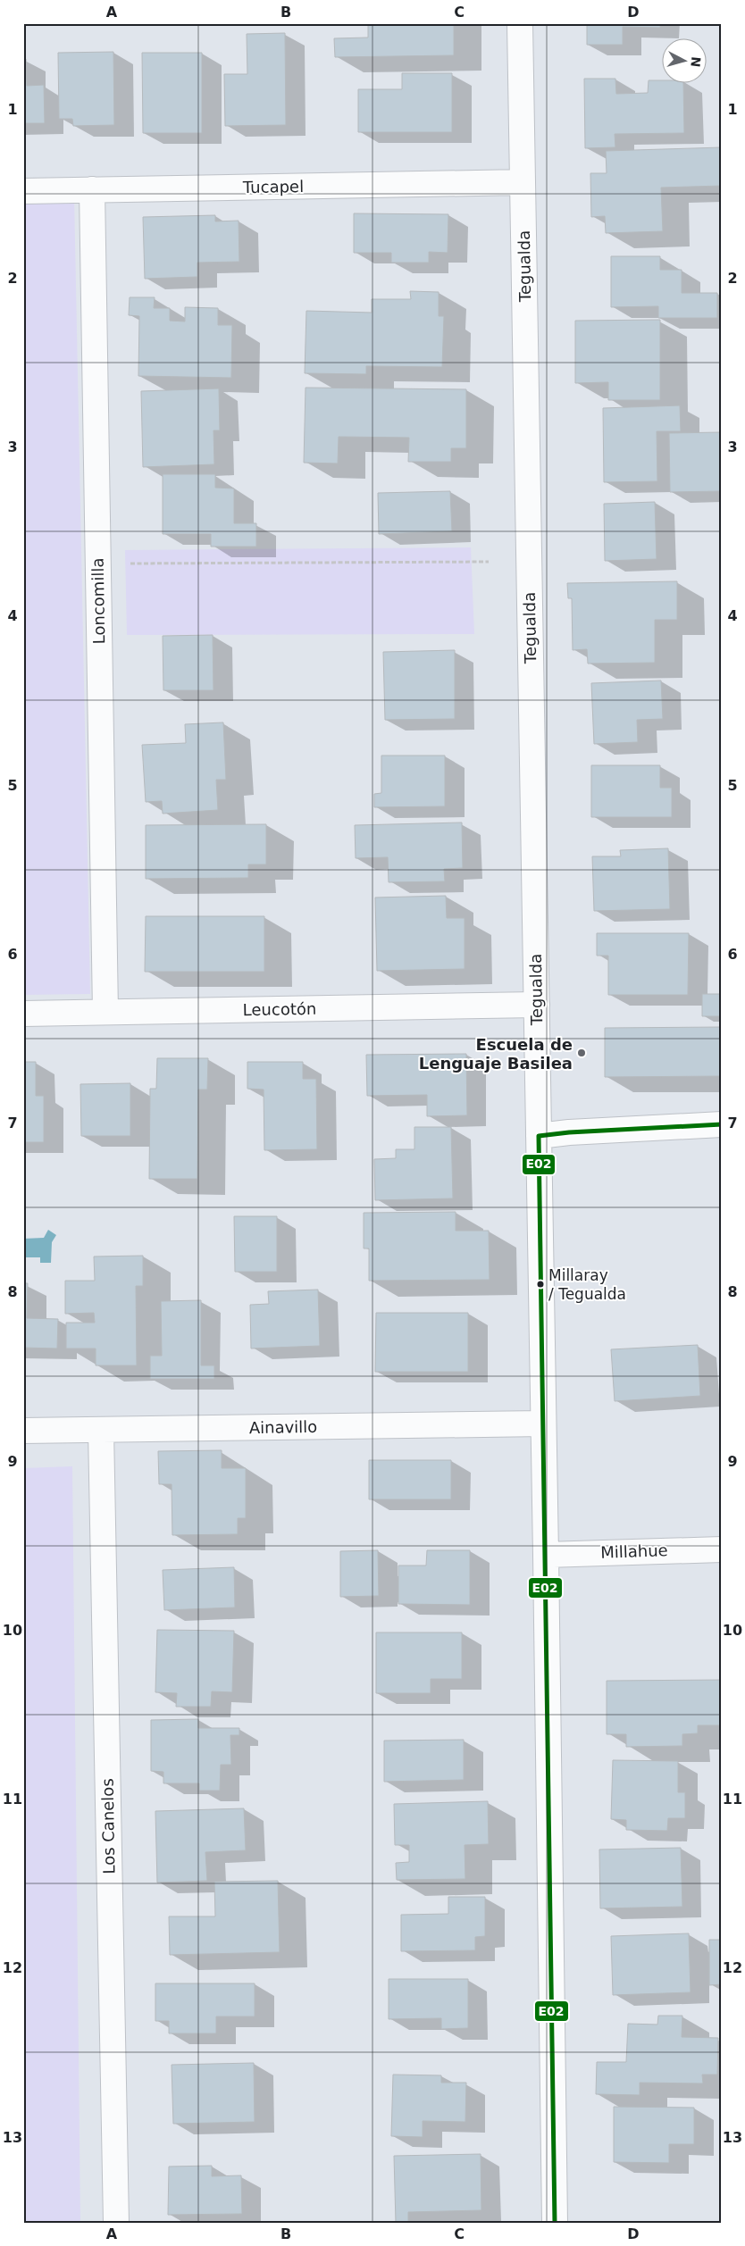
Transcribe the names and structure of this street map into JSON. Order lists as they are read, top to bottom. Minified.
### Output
{"streets":{"street":["Tucapel","Tegualda","Loncomilla","Leucotón","Ainavillo","Millahue","Los Canelos"]},"crossings":[["Tucapel","Tegualda"],["Tucapel","Loncomilla"],["Tegualda","Leucotón"],["Tegualda","Ainavillo"],["Tegualda","Millahue"],["Loncomilla","Leucotón"],["Ainavillo","Los Canelos"]],"places":["Escuela de Lenguaje Basilea","Millaray / Tegualda"],"lines":["transit line E02"],"north":"right","grid":{"columns":["A","B","C","D"],"rows":["1","2","3","4","5","6","7","8","9","10","11","12","13"]}}
